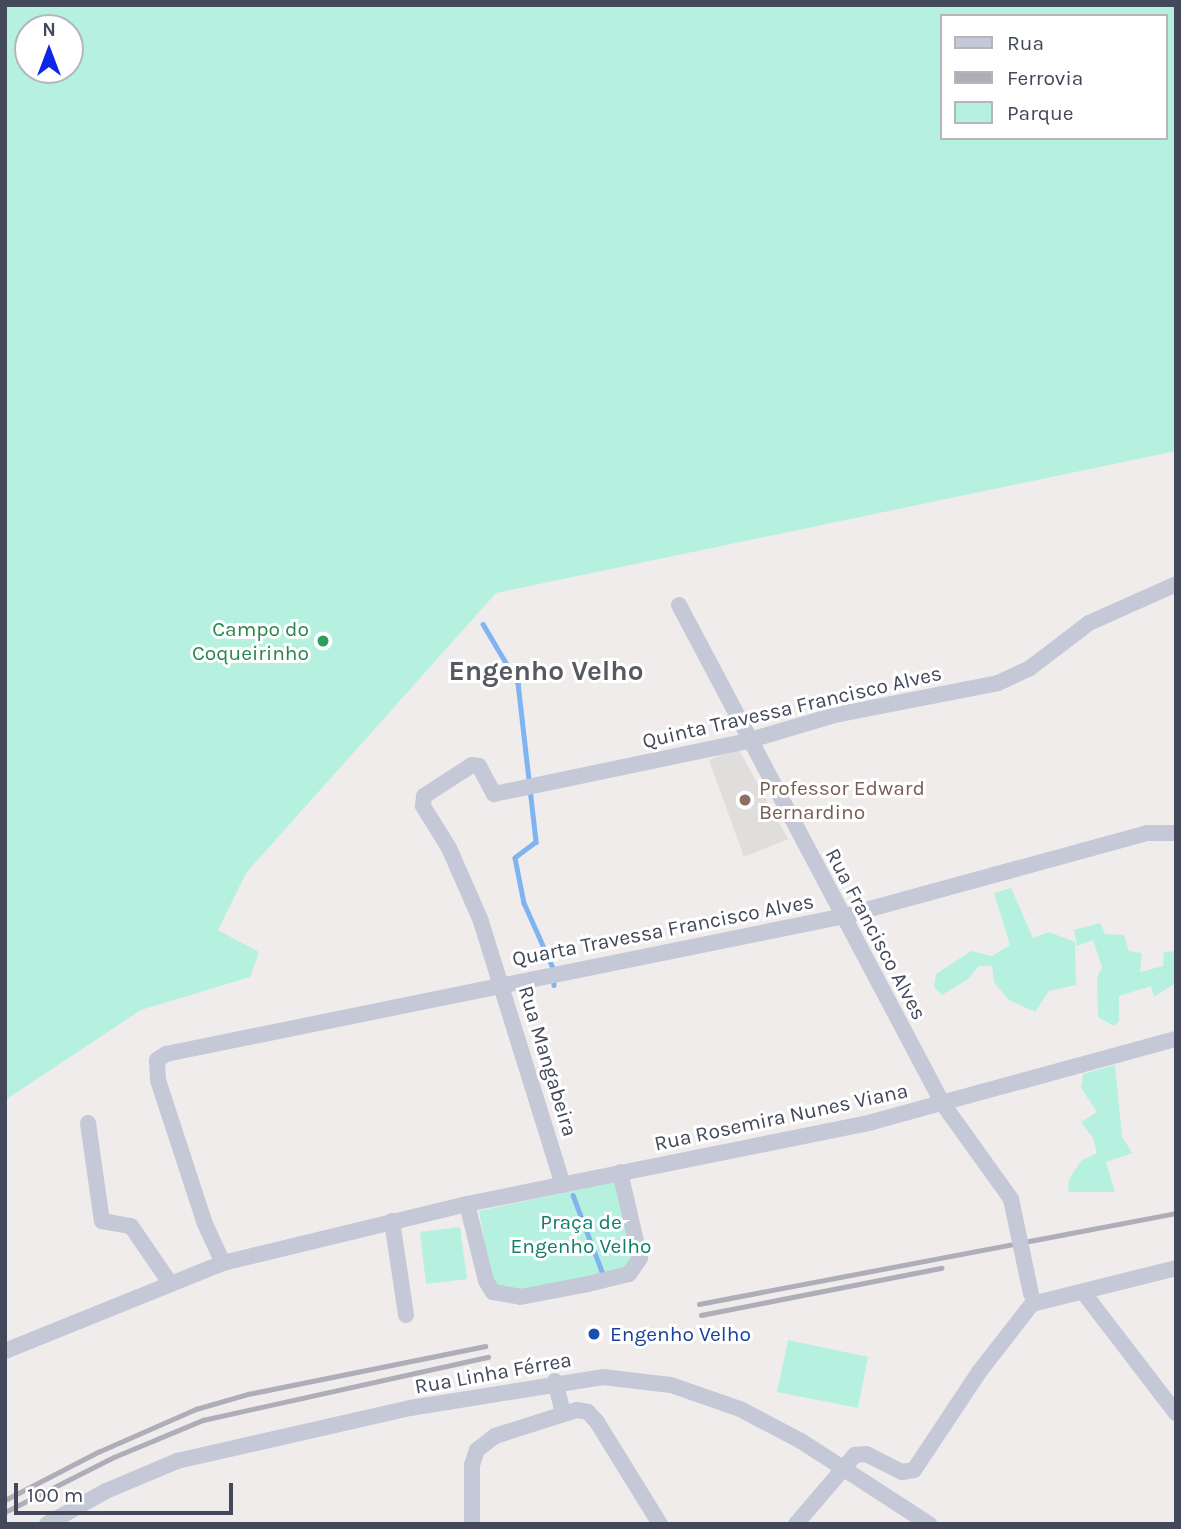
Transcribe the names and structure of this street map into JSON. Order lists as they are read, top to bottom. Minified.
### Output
{"streets":{"street":["Quinta Travessa Francisco Alves","Quarta Travessa Francisco Alves","Rua Francisco Alves","Rua Mangabeira","Rua Rosemira Nunes Viana","Rua Linha Férrea"]},"crossings":[["Quinta Travessa Francisco Alves","Rua Francisco Alves"],["Quinta Travessa Francisco Alves","Rua Mangabeira"],["Quarta Travessa Francisco Alves","Rua Francisco Alves"],["Quarta Travessa Francisco Alves","Rua Mangabeira"],["Quarta Travessa Francisco Alves","Rua Rosemira Nunes Viana"],["Rua Francisco Alves","Rua Rosemira Nunes Viana"],["Rua Mangabeira","Rua Rosemira Nunes Viana"]],"districts":["Engenho Velho"],"parks":["Praça de Engenho Velho"],"places":["Campo do Coqueirinho","Professor Edward Bernardino","Engenho Velho"],"legend":["Rua","Ferrovia","Parque"],"scale_bar":"100 m","north":"top"}
